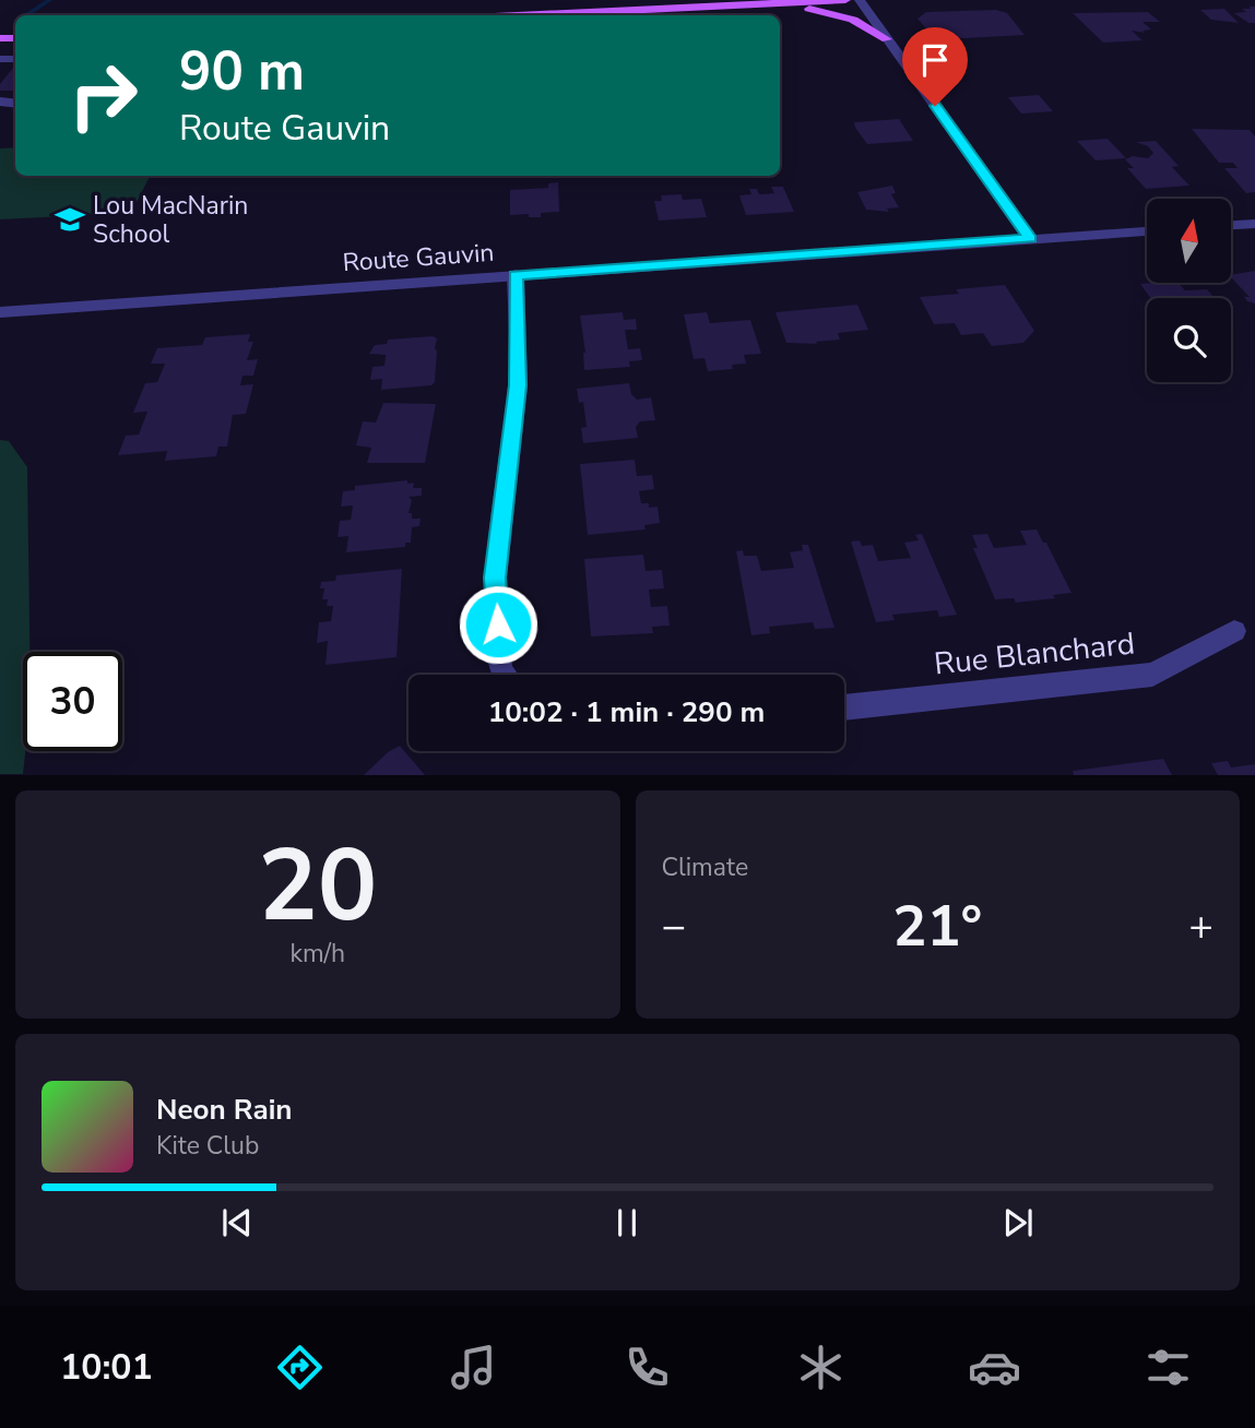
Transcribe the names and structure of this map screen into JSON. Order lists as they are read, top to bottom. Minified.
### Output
{"streets":{"street":["Route Gauvin","Rue Blanchard"]},"places":{"school or university":["Lou MacNarin School"]},"north":"top","page":{"turn":["90 m","Route Gauvin"],"limit":"30","trip":"10:02 · 1 min · 290 m","tile":[["20","km/h"],"Climate"],"heat":["−","21°","+"],"song":["Neon Rain","Kite Club"],"tabs":"10:01"}}
